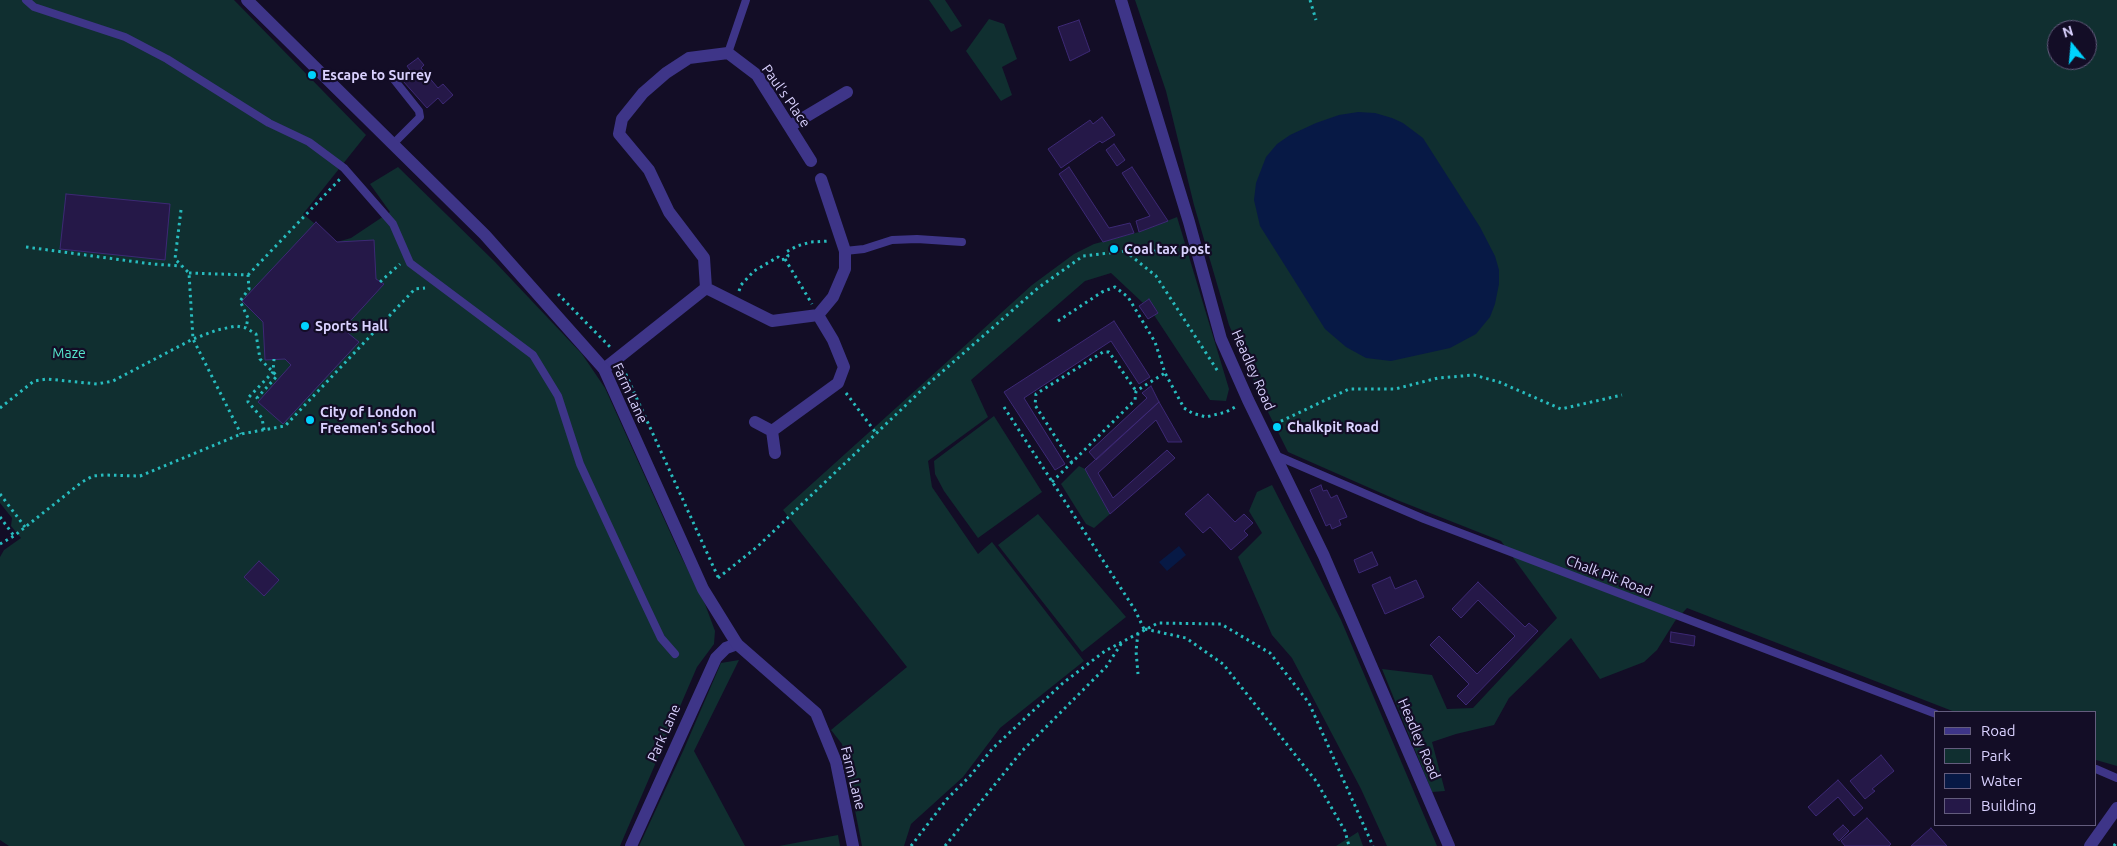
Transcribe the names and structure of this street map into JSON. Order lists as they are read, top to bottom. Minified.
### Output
{"streets":{"street":["Paul's Place","Headley Road","Farm Lane","Park Lane"],"lane":["Chalk Pit Road"]},"crossings":[["Headley Road","Chalk Pit Road"],["Farm Lane","Park Lane"]],"parks":["Maze"],"places":["Escape to Surrey","Coal tax post","Sports Hall","City of London Freemen's School","Chalkpit Road"],"legend":["Road","Park","Water","Building"],"north":"top"}
